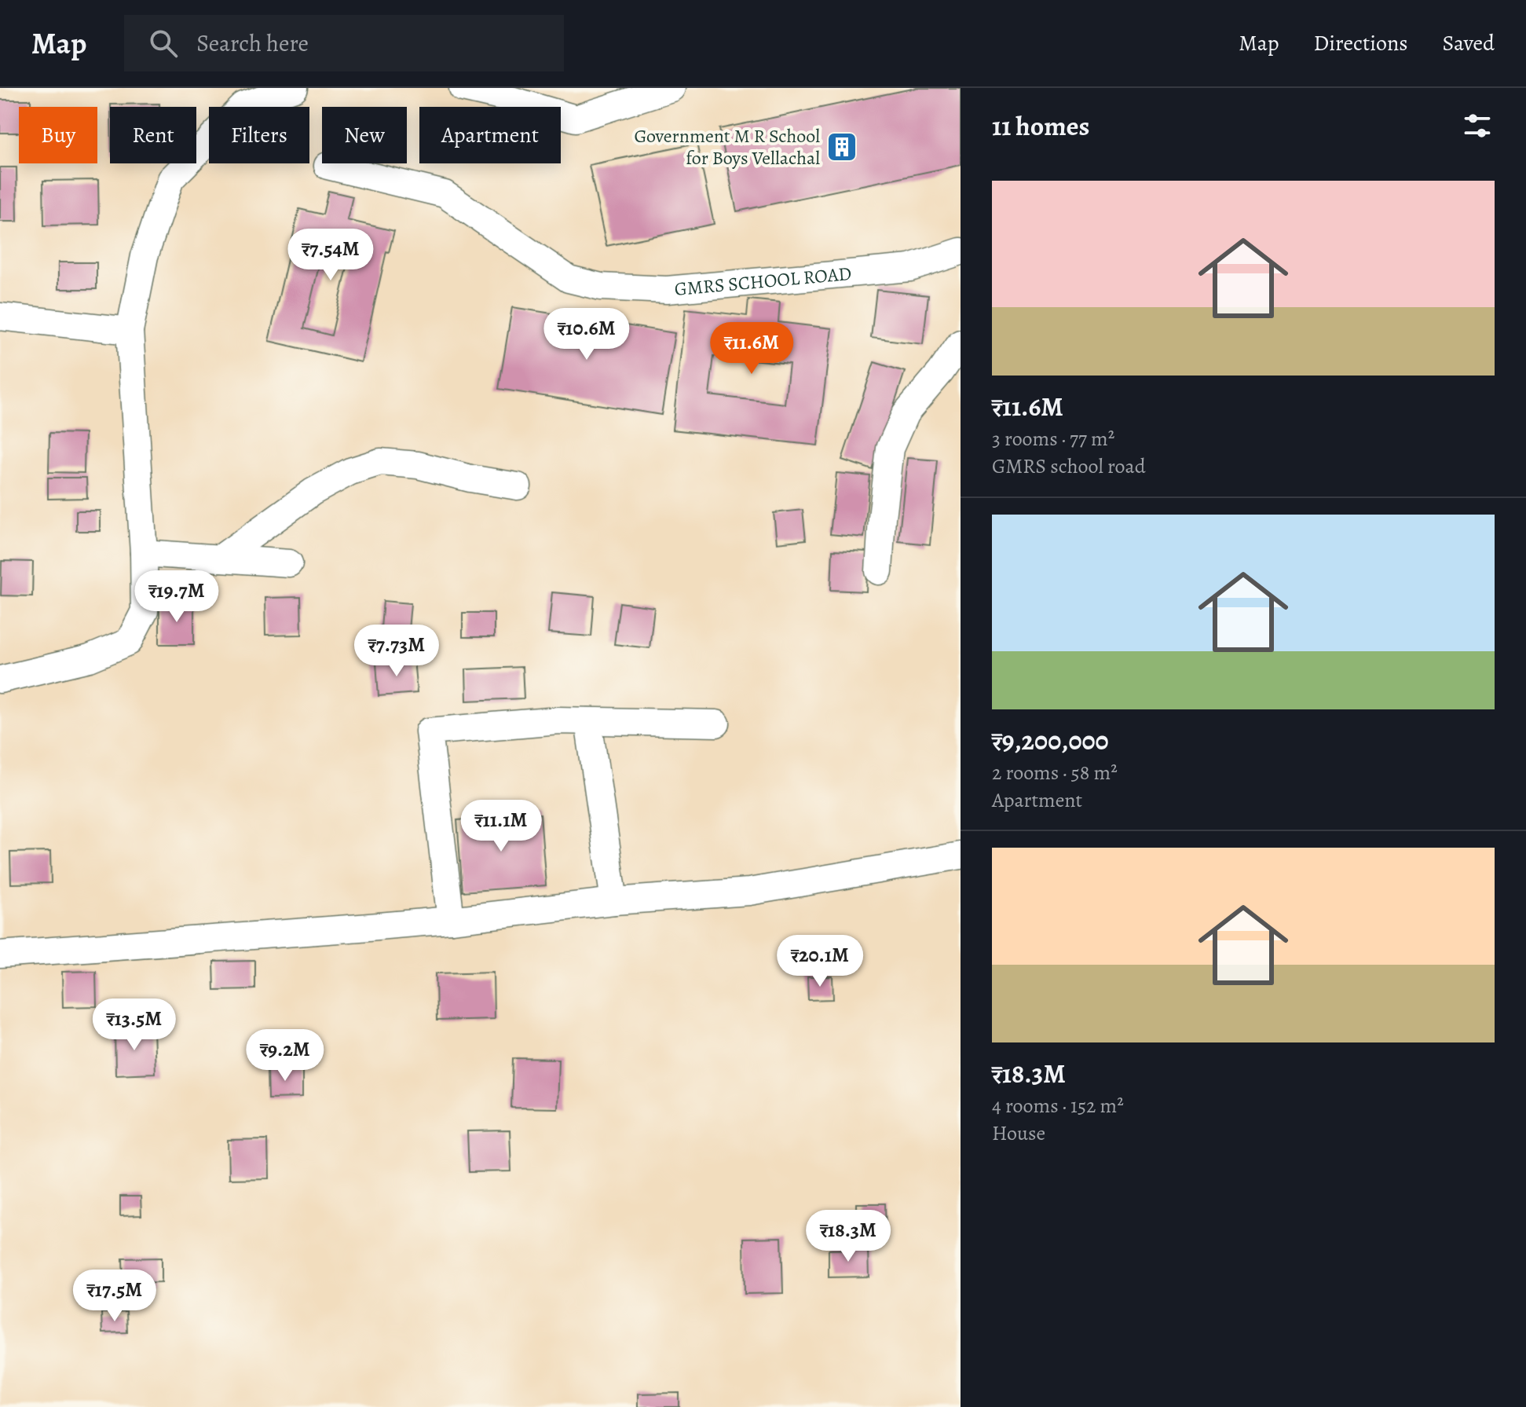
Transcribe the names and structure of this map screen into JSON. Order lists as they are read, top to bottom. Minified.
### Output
{"streets":{"street":["GMRS SCHOOL ROAD"]},"places":{"building":["Government M R School for Boys Vellachal"]},"page":{"header":"Map","search":"Search here","nav":["Map","Directions","Saved"],"heading":"11 homes","chip":["Buy","Rent","Filters","New","Apartment"],"list":[{"name":"₹11.6M","note":"3 rooms · 77 m² · GMRS school road"},{"name":"₹9,200,000","note":"2 rooms · 58 m² · Apartment"},{"name":"₹18.3M","note":"4 rooms · 152 m² · House"}],"price":["₹7.54M","₹10.6M","₹11.6M","₹19.7M","₹7.73M","₹11.1M","₹20.1M","₹13.5M","₹9.2M","₹18.3M","₹17.5M"]}}
